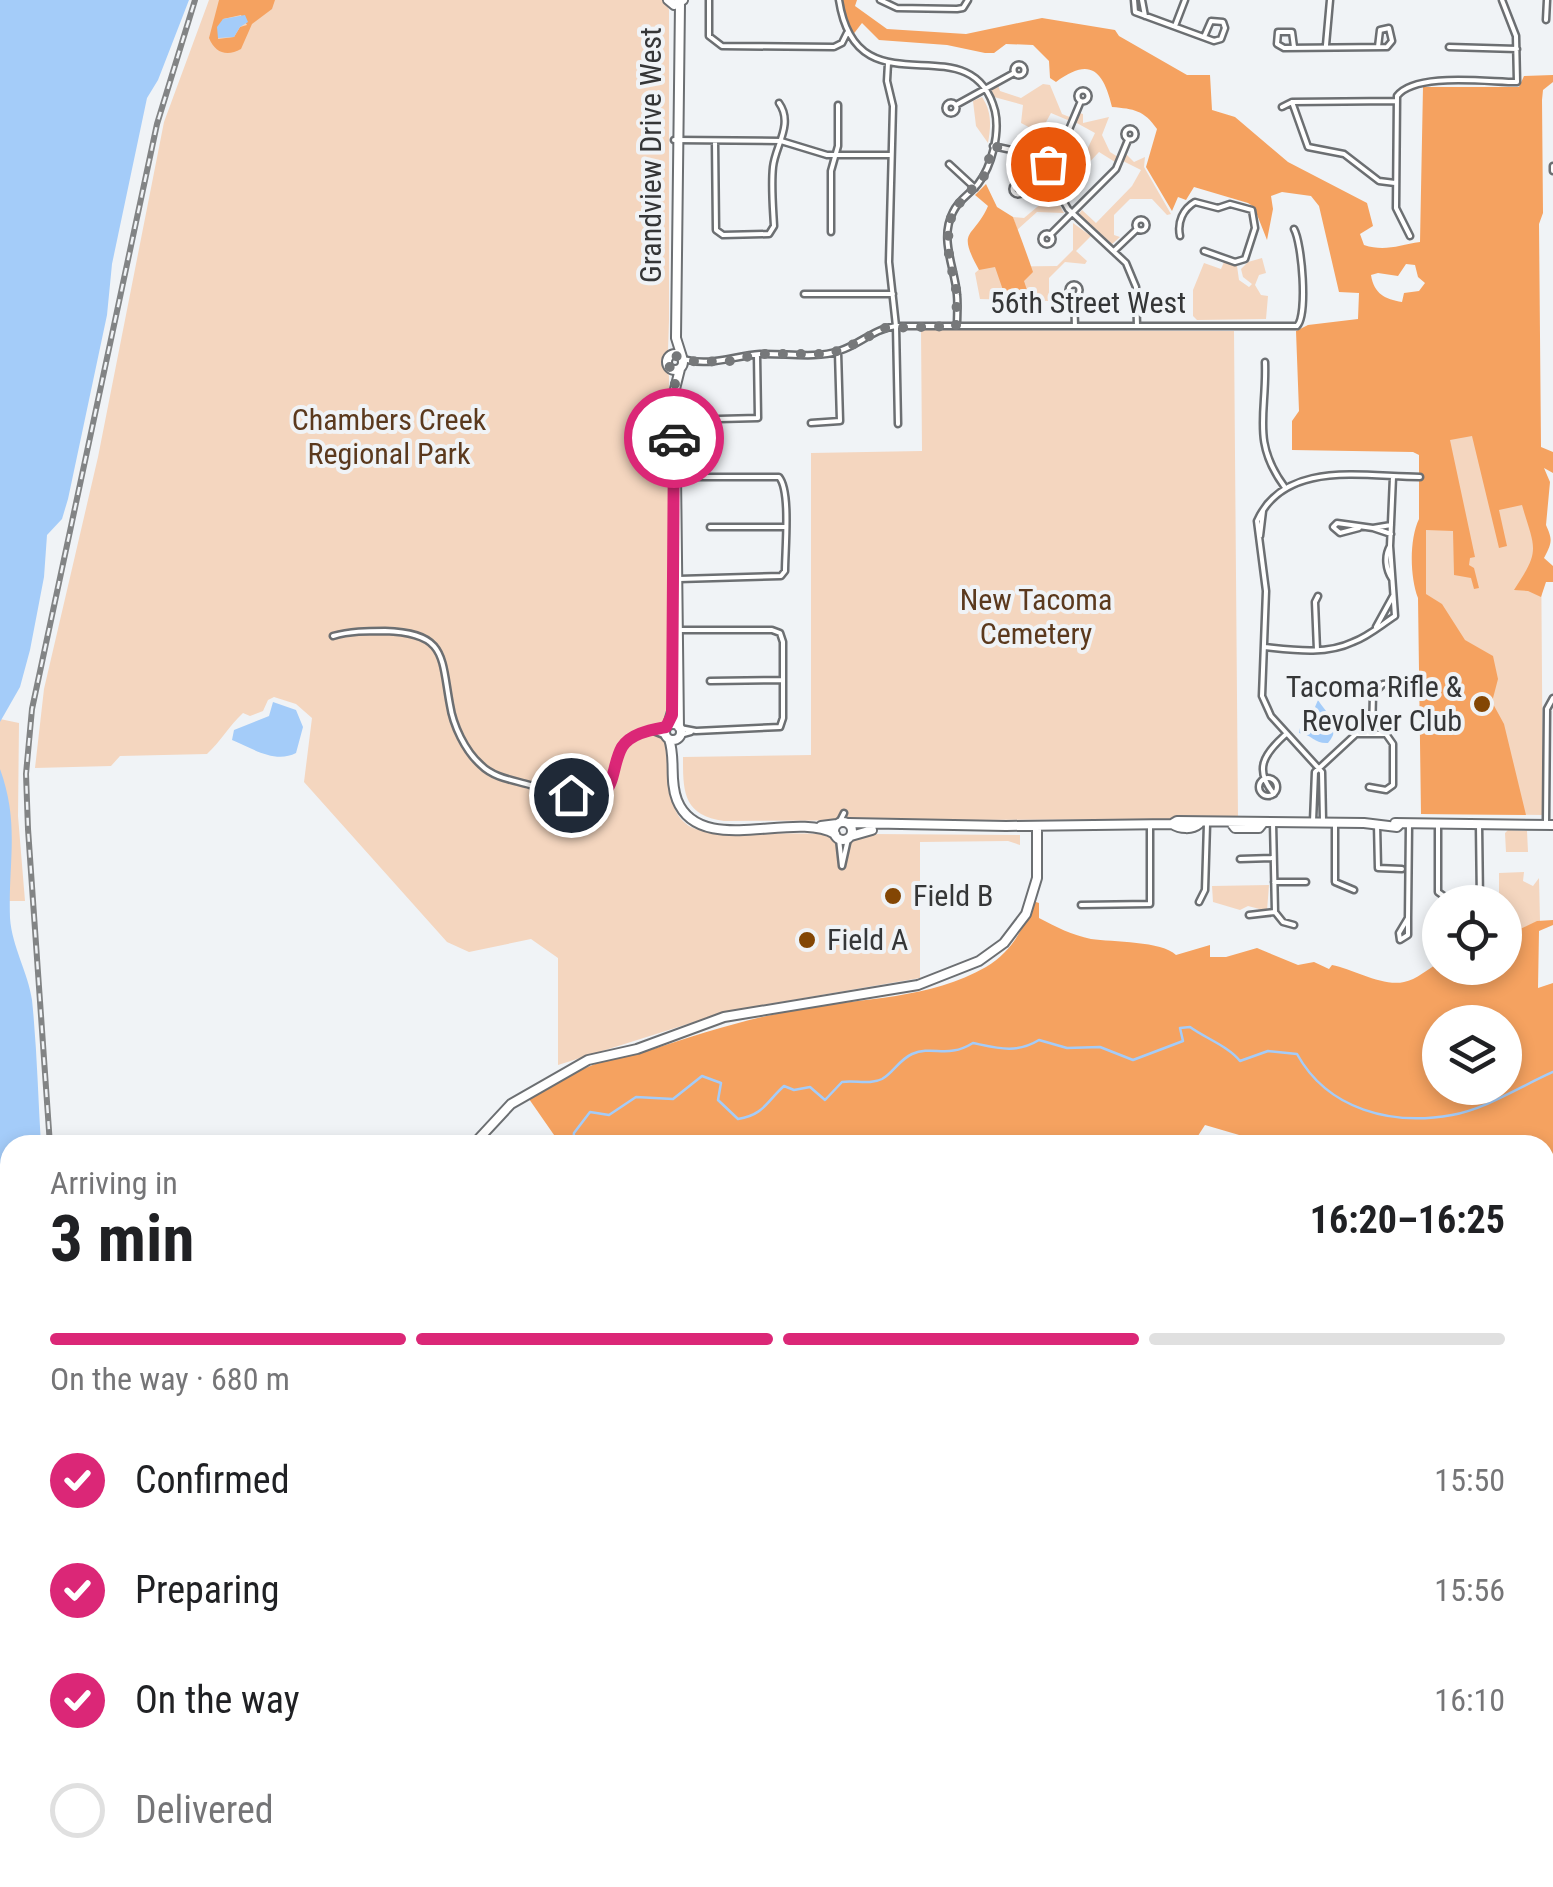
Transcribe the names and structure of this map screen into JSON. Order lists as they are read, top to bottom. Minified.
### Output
{"streets":{"street":["Grandview Drive West","56th Street West"]},"crossings":[["Grandview Drive West","56th Street West"]],"parks":["Chambers Creek Regional Park","New Tacoma Cemetery"],"places":["Tacoma Rifle & Revolver Club","Field B","Field A"],"page":{"heading":["3 min","Arriving in","16:20–16:25"],"bar":"On the way · 680 m","list":[["Confirmed","15:50"],["Preparing","15:56"],["On the way","16:10"],"Delivered"]}}
